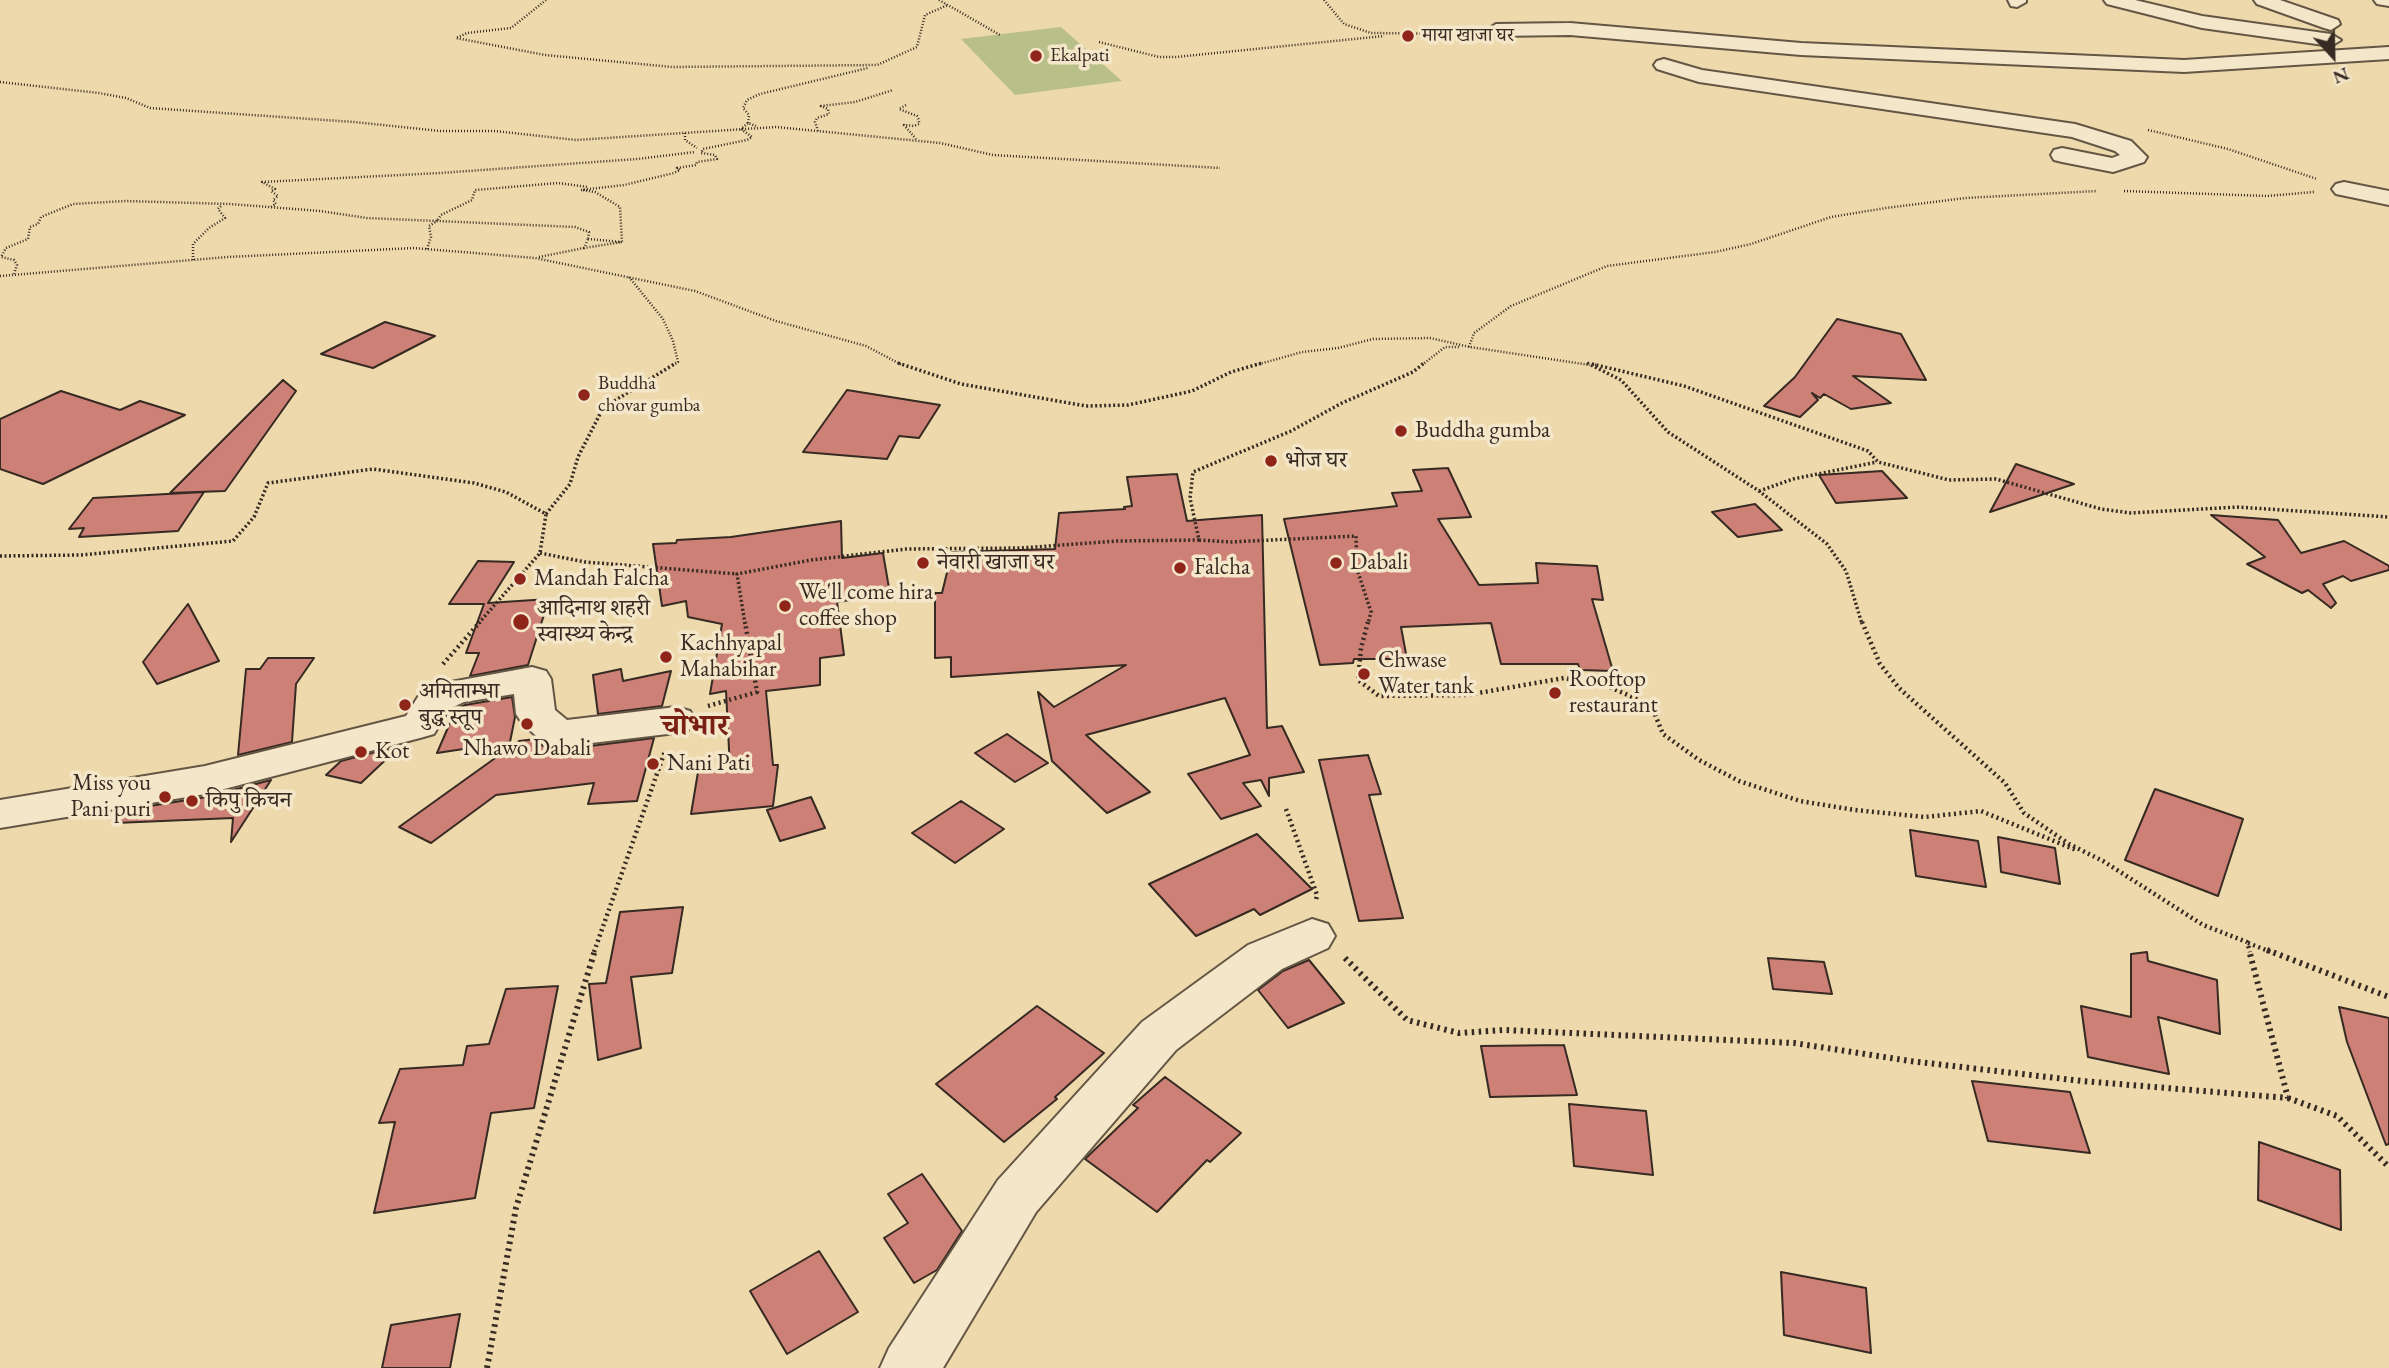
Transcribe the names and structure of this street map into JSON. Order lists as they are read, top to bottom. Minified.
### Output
{"districts":["चोभार"],"places":["माया खाजा घर","Ekalpati","Buddha chovar gumba","Buddha gumba","भोज घर","नेवारी खाजा घर","Dabali","Falcha","Mandah Falcha","We'll come hira coffee shop","आदिनाथ शहरी स्वास्थ्य केन्द्र","Kachhyapal Mahabihar","Chwase Water tank","Rooftop restaurant","अमिताम्भा बुद्ध स्तूप","Nhawo Dabali","Kot","Nani Pati","Miss you Pani puri","किपु किचन"],"north":"bottom"}
